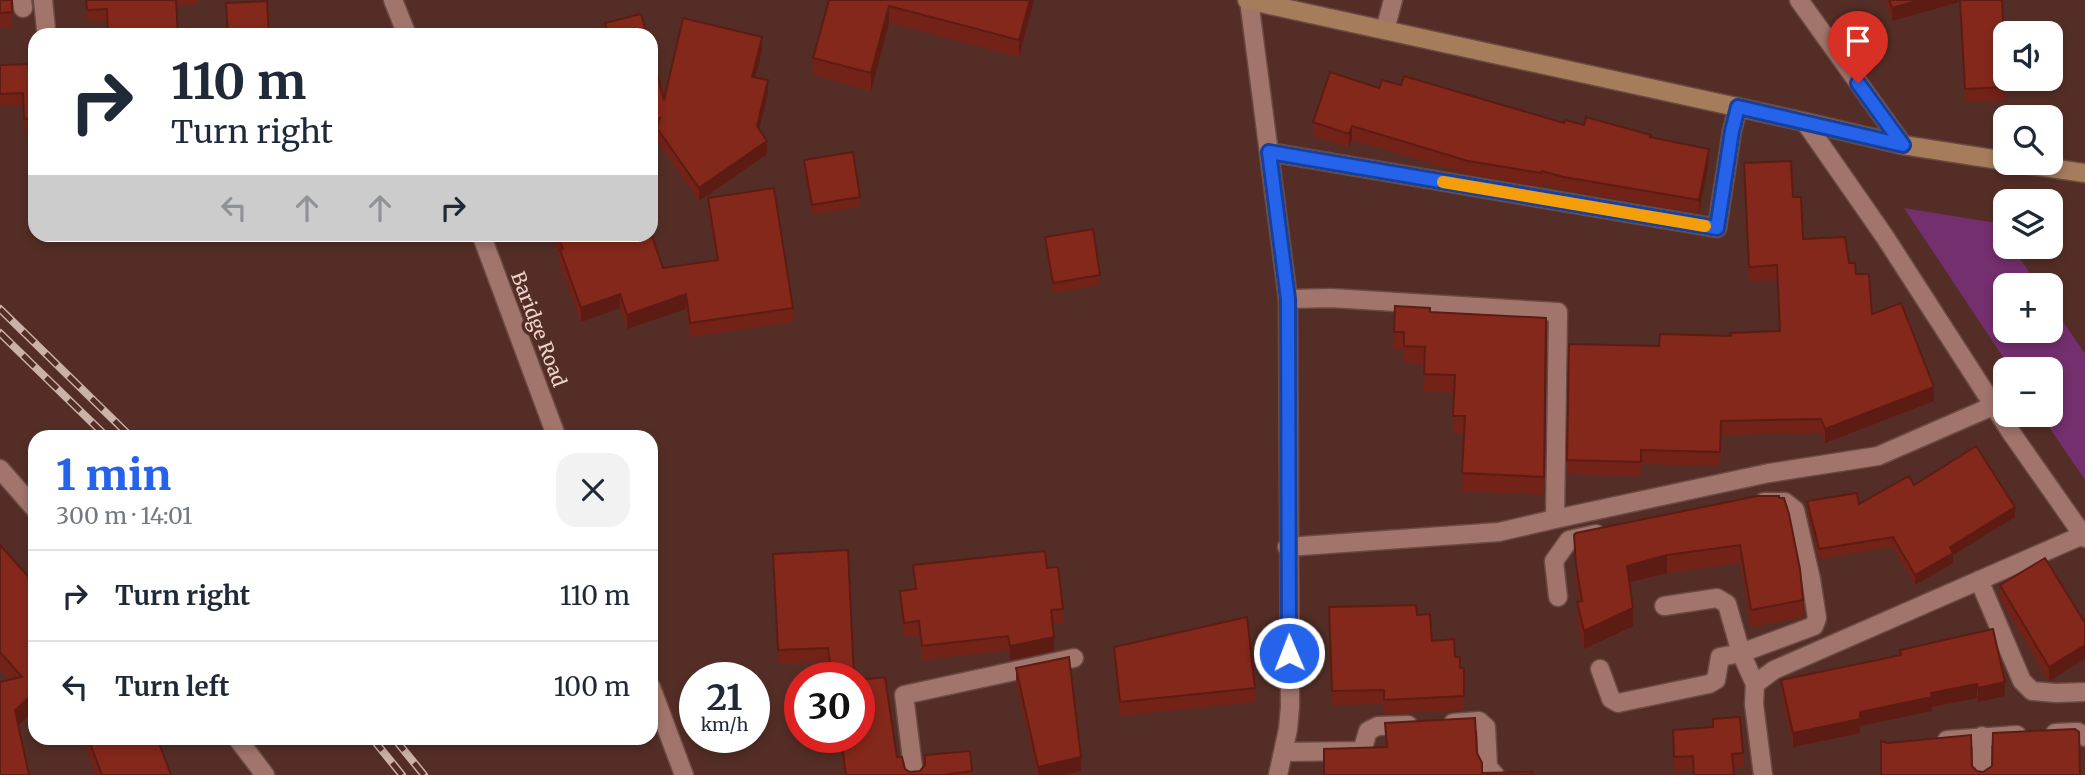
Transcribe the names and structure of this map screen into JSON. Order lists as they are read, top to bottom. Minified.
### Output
{"streets":{"street":["Baridge Road"]},"page":{"map_buttons":["+","−"],"turn":["110 m","Turn right"],"heading":["1 min","300 m · 14:01"],"list":[{"name":"Turn right","value":"110 m"},{"name":"Turn left","value":"100 m"}],"speed":"21 km/h","limit":"30"}}
